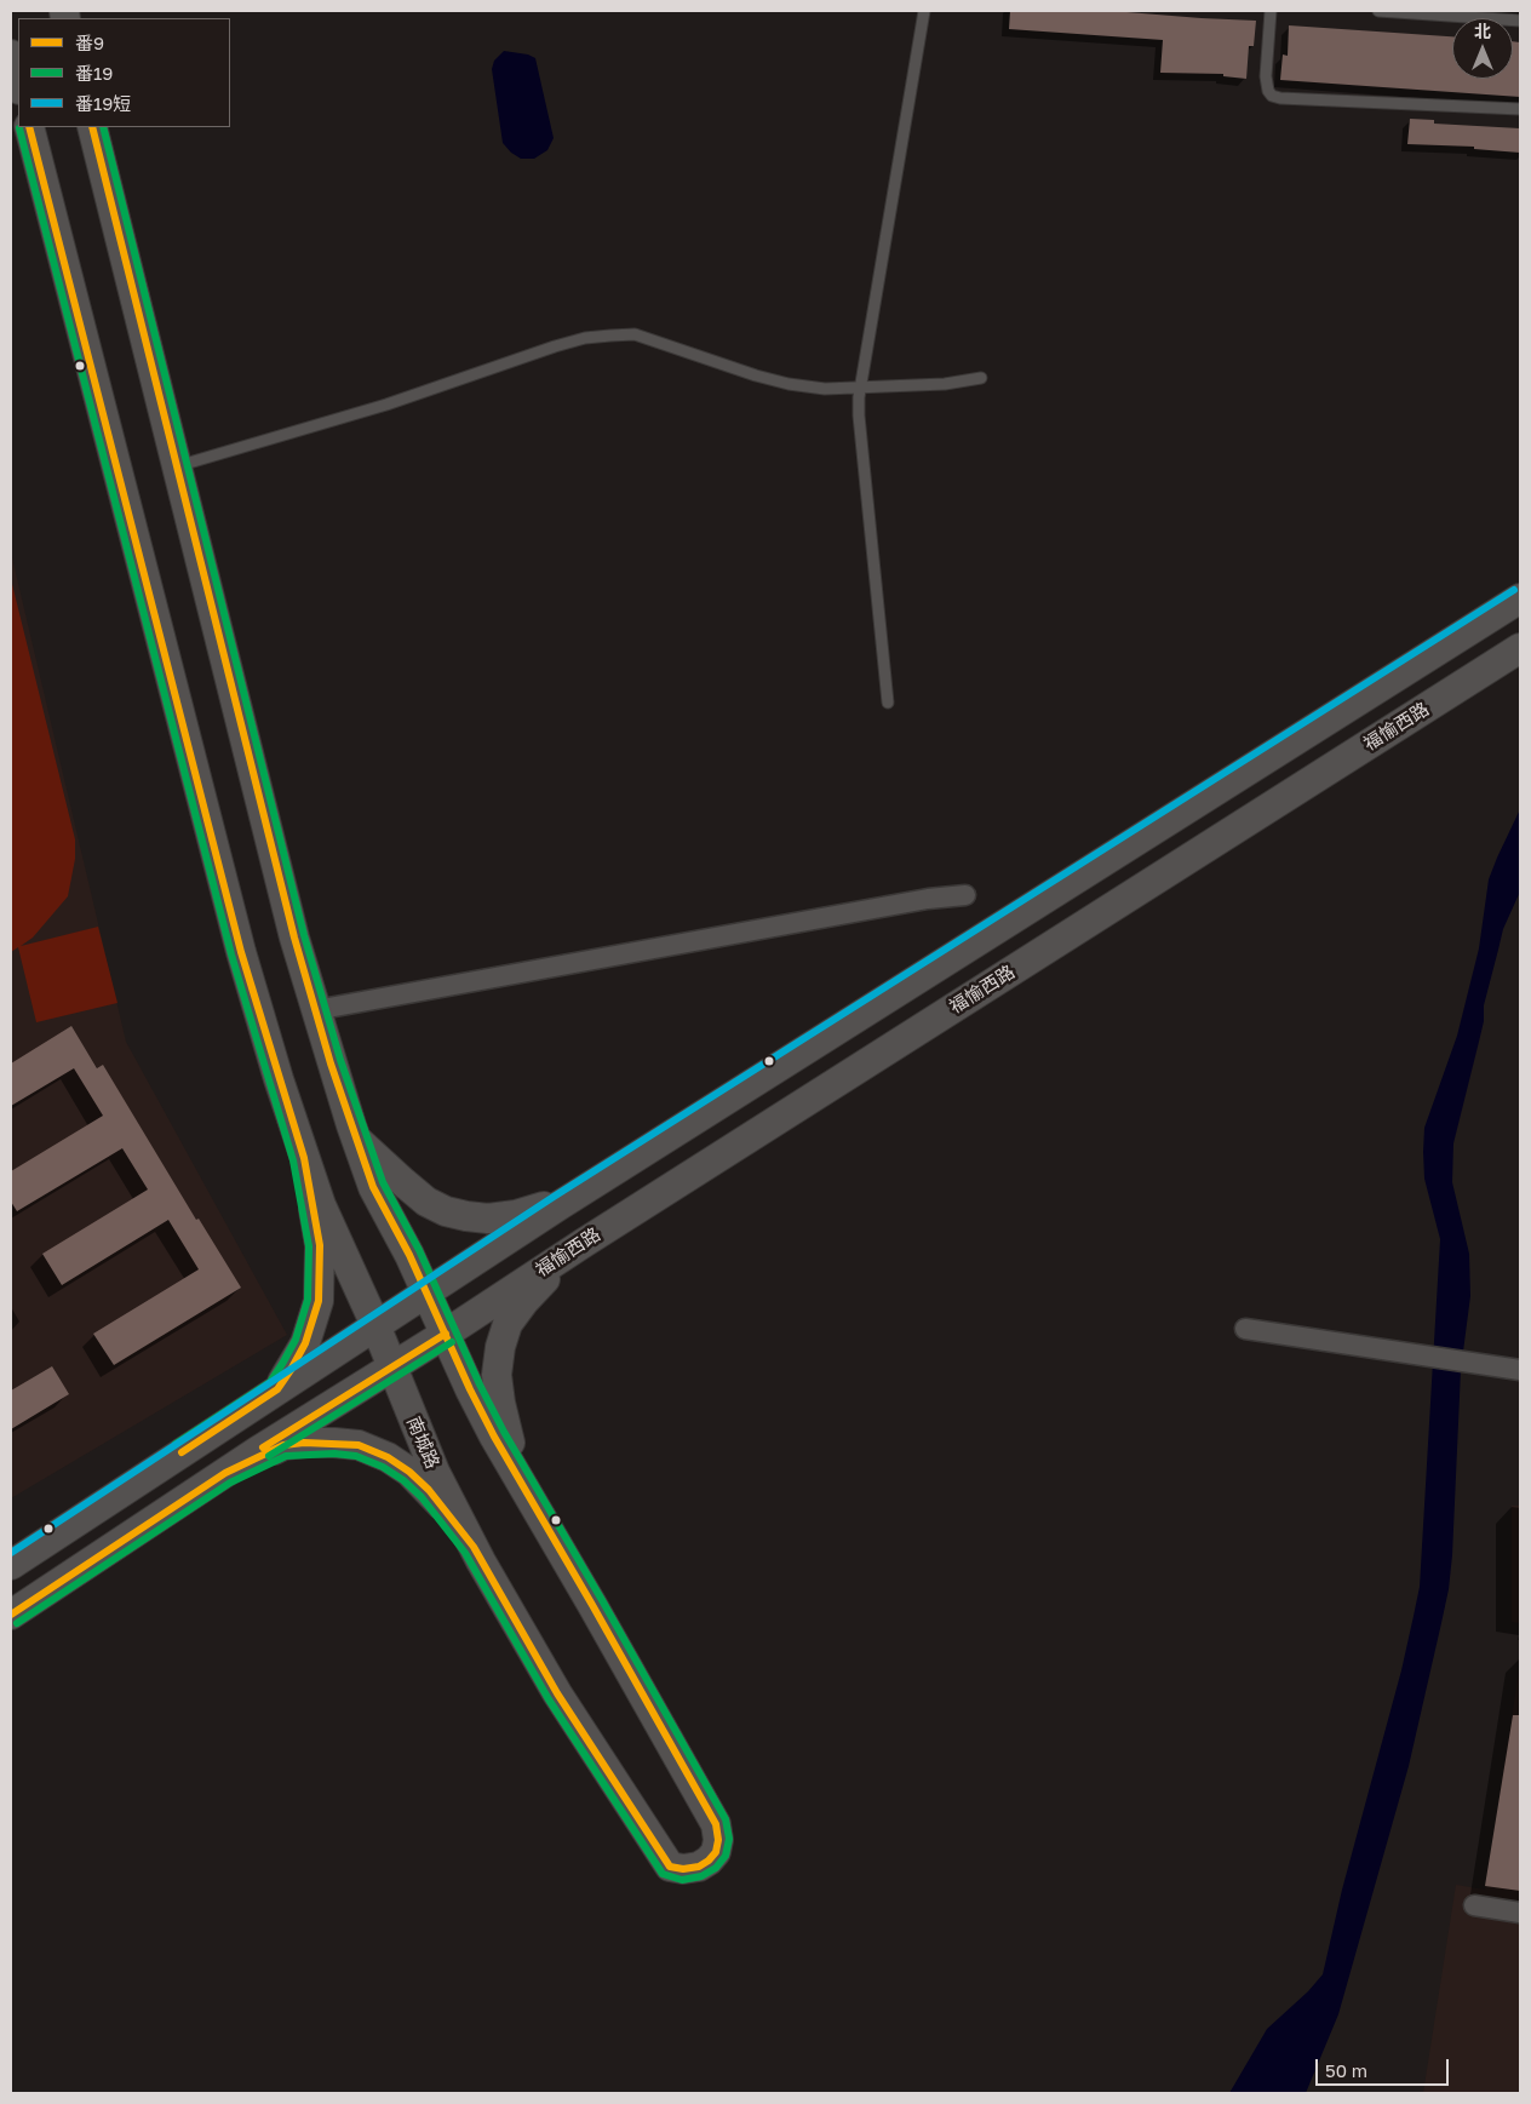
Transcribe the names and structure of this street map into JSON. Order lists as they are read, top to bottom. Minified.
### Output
{"streets":{"street":["福愉西路","南城路"]},"crossings":[["福愉西路","南城路"]],"lines":["transit line 番9","transit line 番19","transit line 番19短"],"legend":["番9","番19","番19短"],"scale_bar":"50 m","north":"top"}
